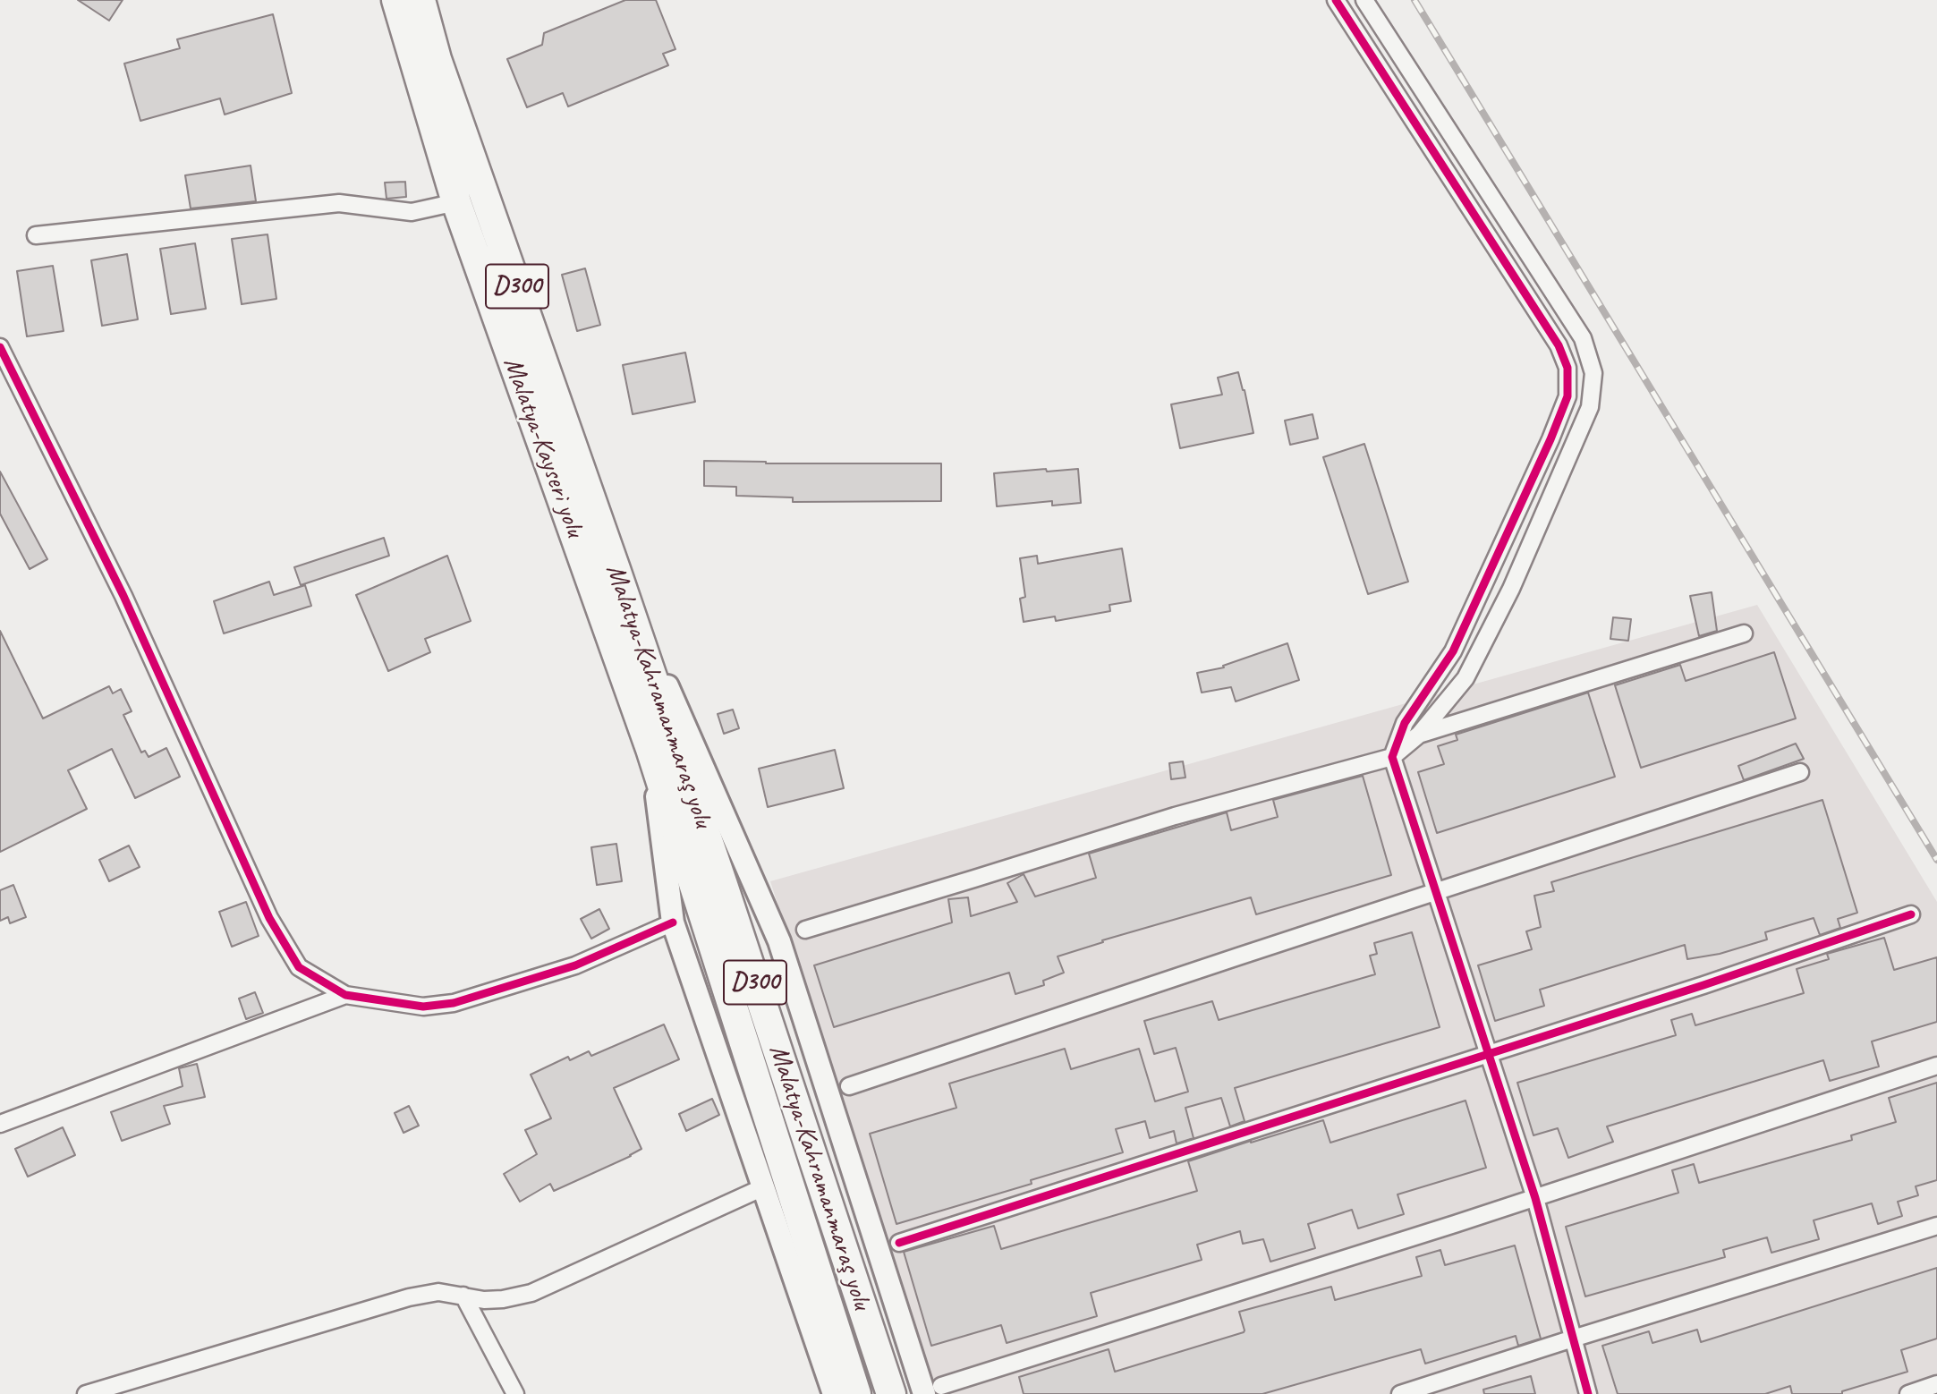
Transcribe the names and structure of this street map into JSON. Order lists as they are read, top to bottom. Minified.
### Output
{"streets":{"highway":["D300","Malatya-Kayseri yolu","Malatya-Kahramanmaraş yolu"]}}
